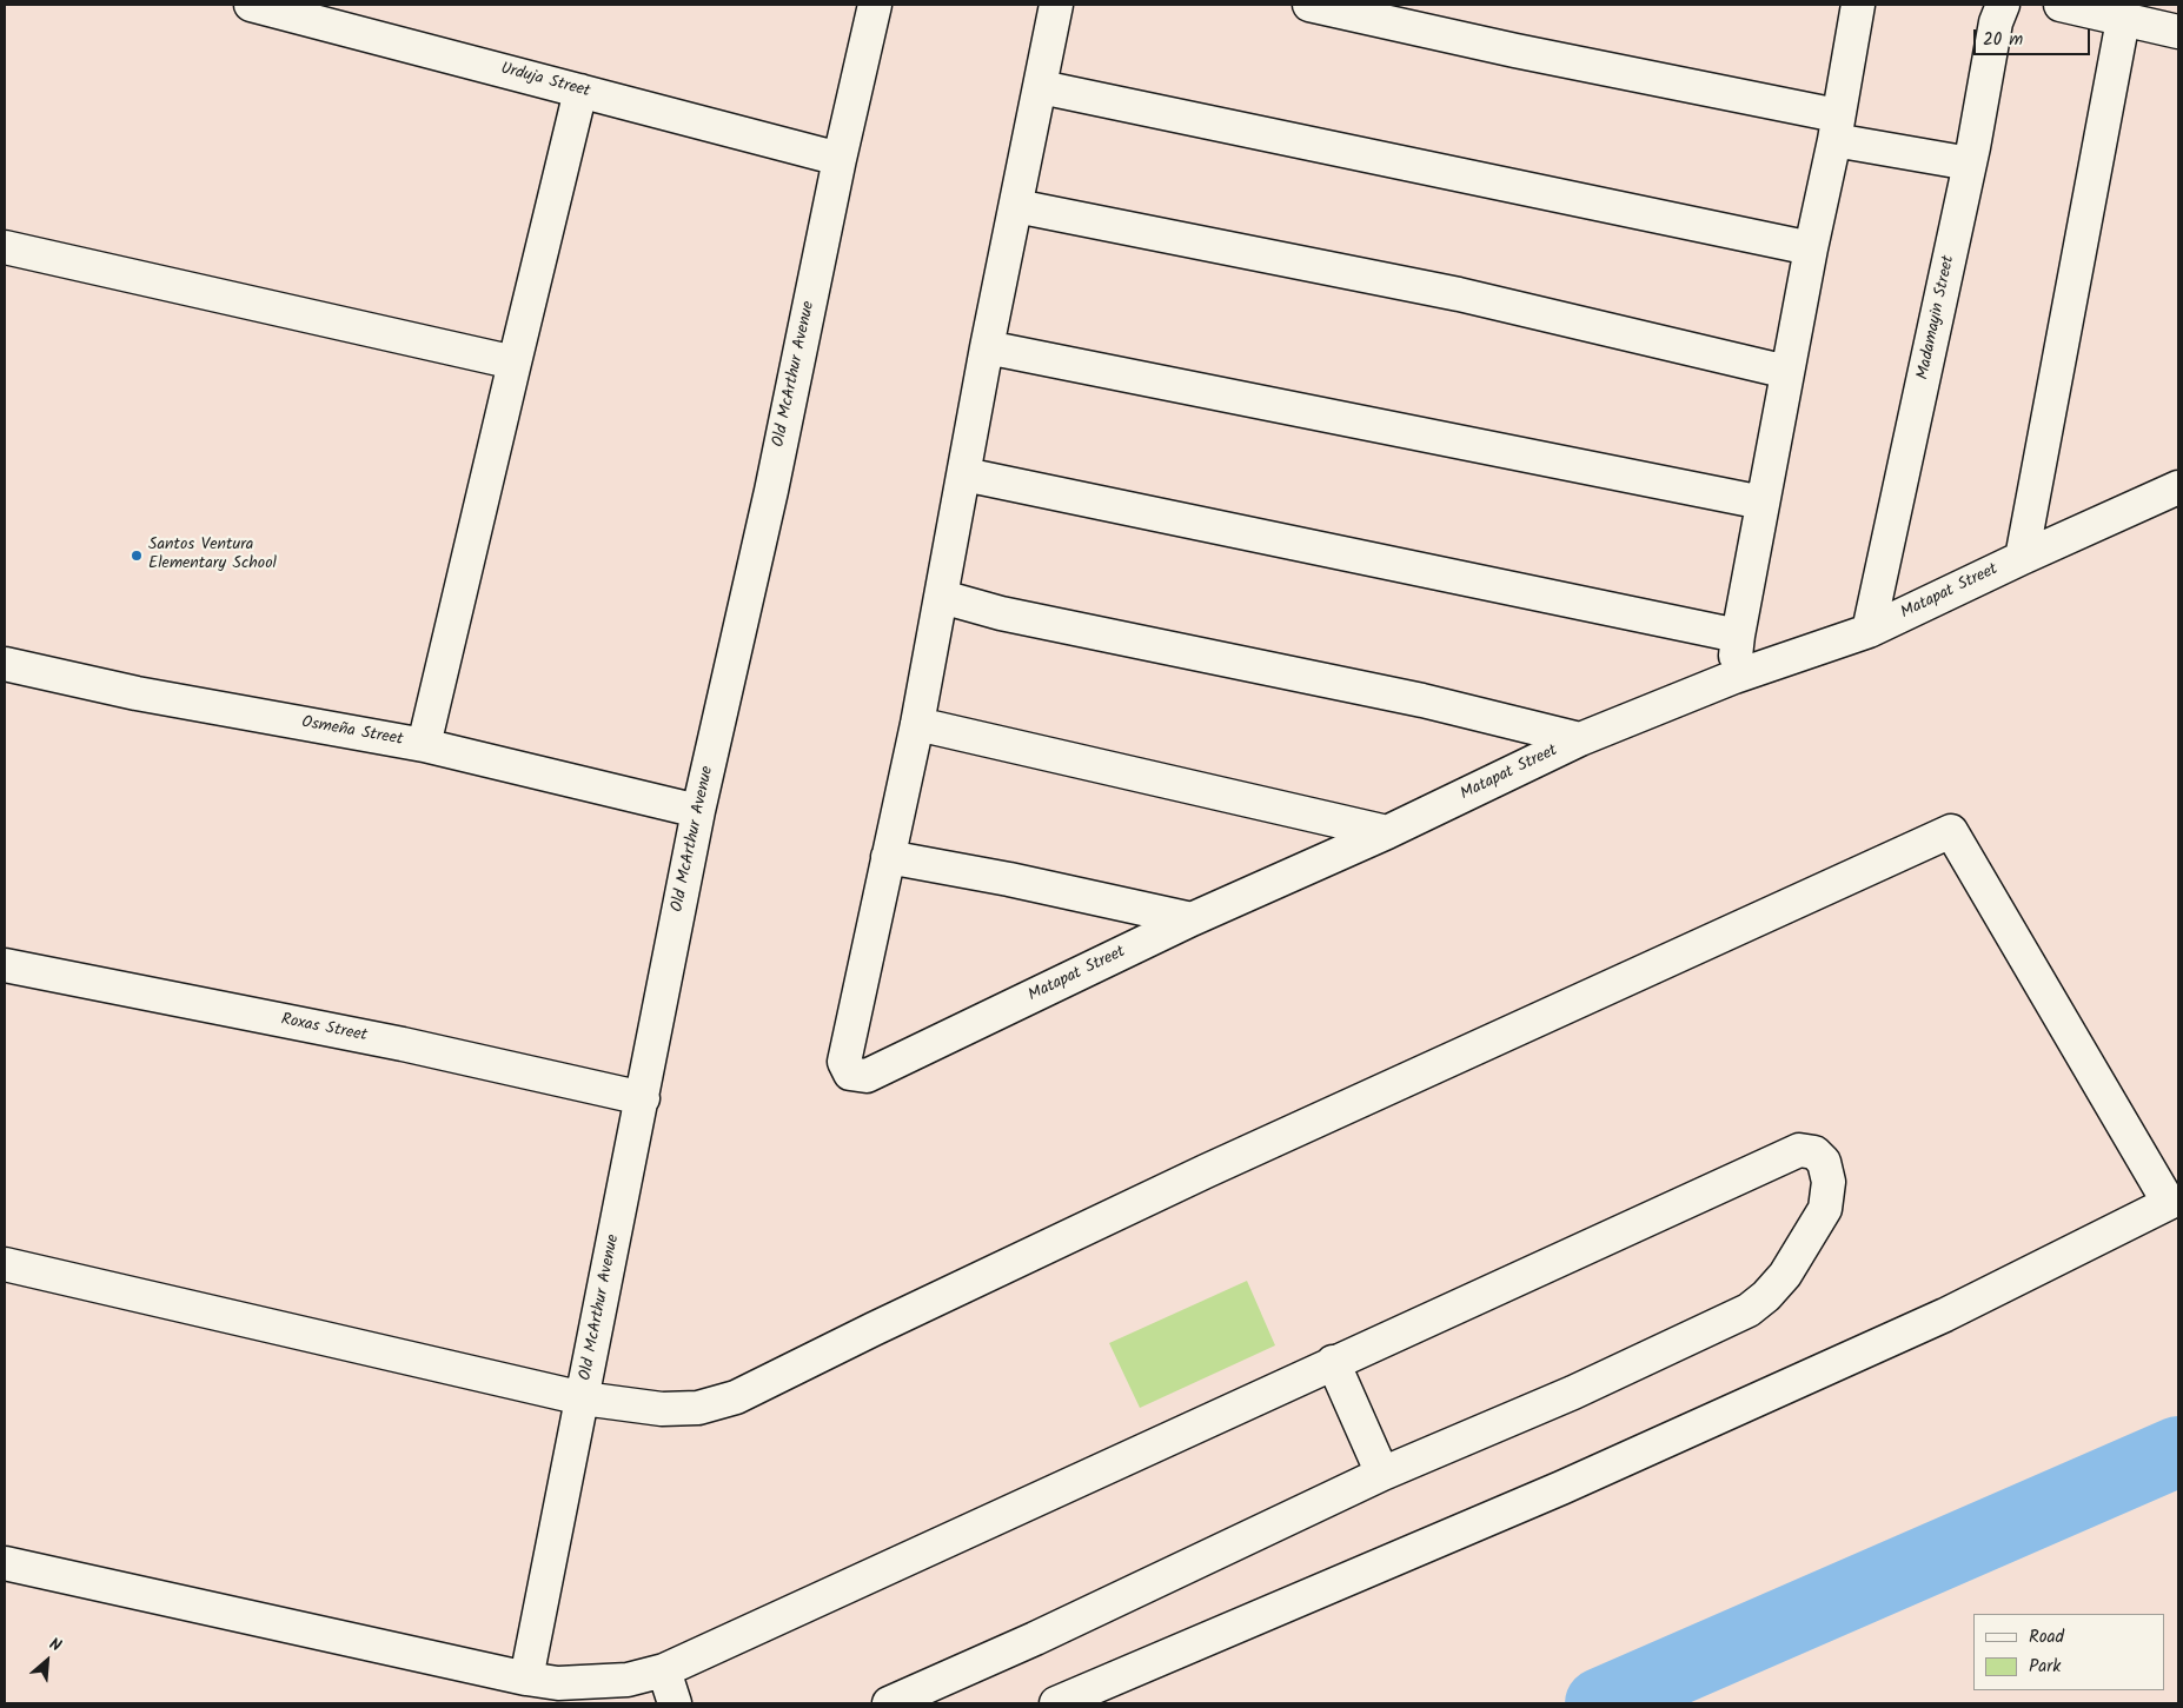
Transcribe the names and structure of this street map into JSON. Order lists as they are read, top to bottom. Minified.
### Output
{"streets":{"street":["Urduja Street","Madamayin Street","Old McArthur Avenue","Matapat Street","Osmeña Street","Roxas Street"]},"crossings":[["Urduja Street","Old McArthur Avenue"],["Madamayin Street","Matapat Street"],["Old McArthur Avenue","Osmeña Street"],["Old McArthur Avenue","Roxas Street"]],"places":["Santos Ventura Elementary School"],"legend":["Road","Park"],"scale_bar":"20 m","north":"top right"}
